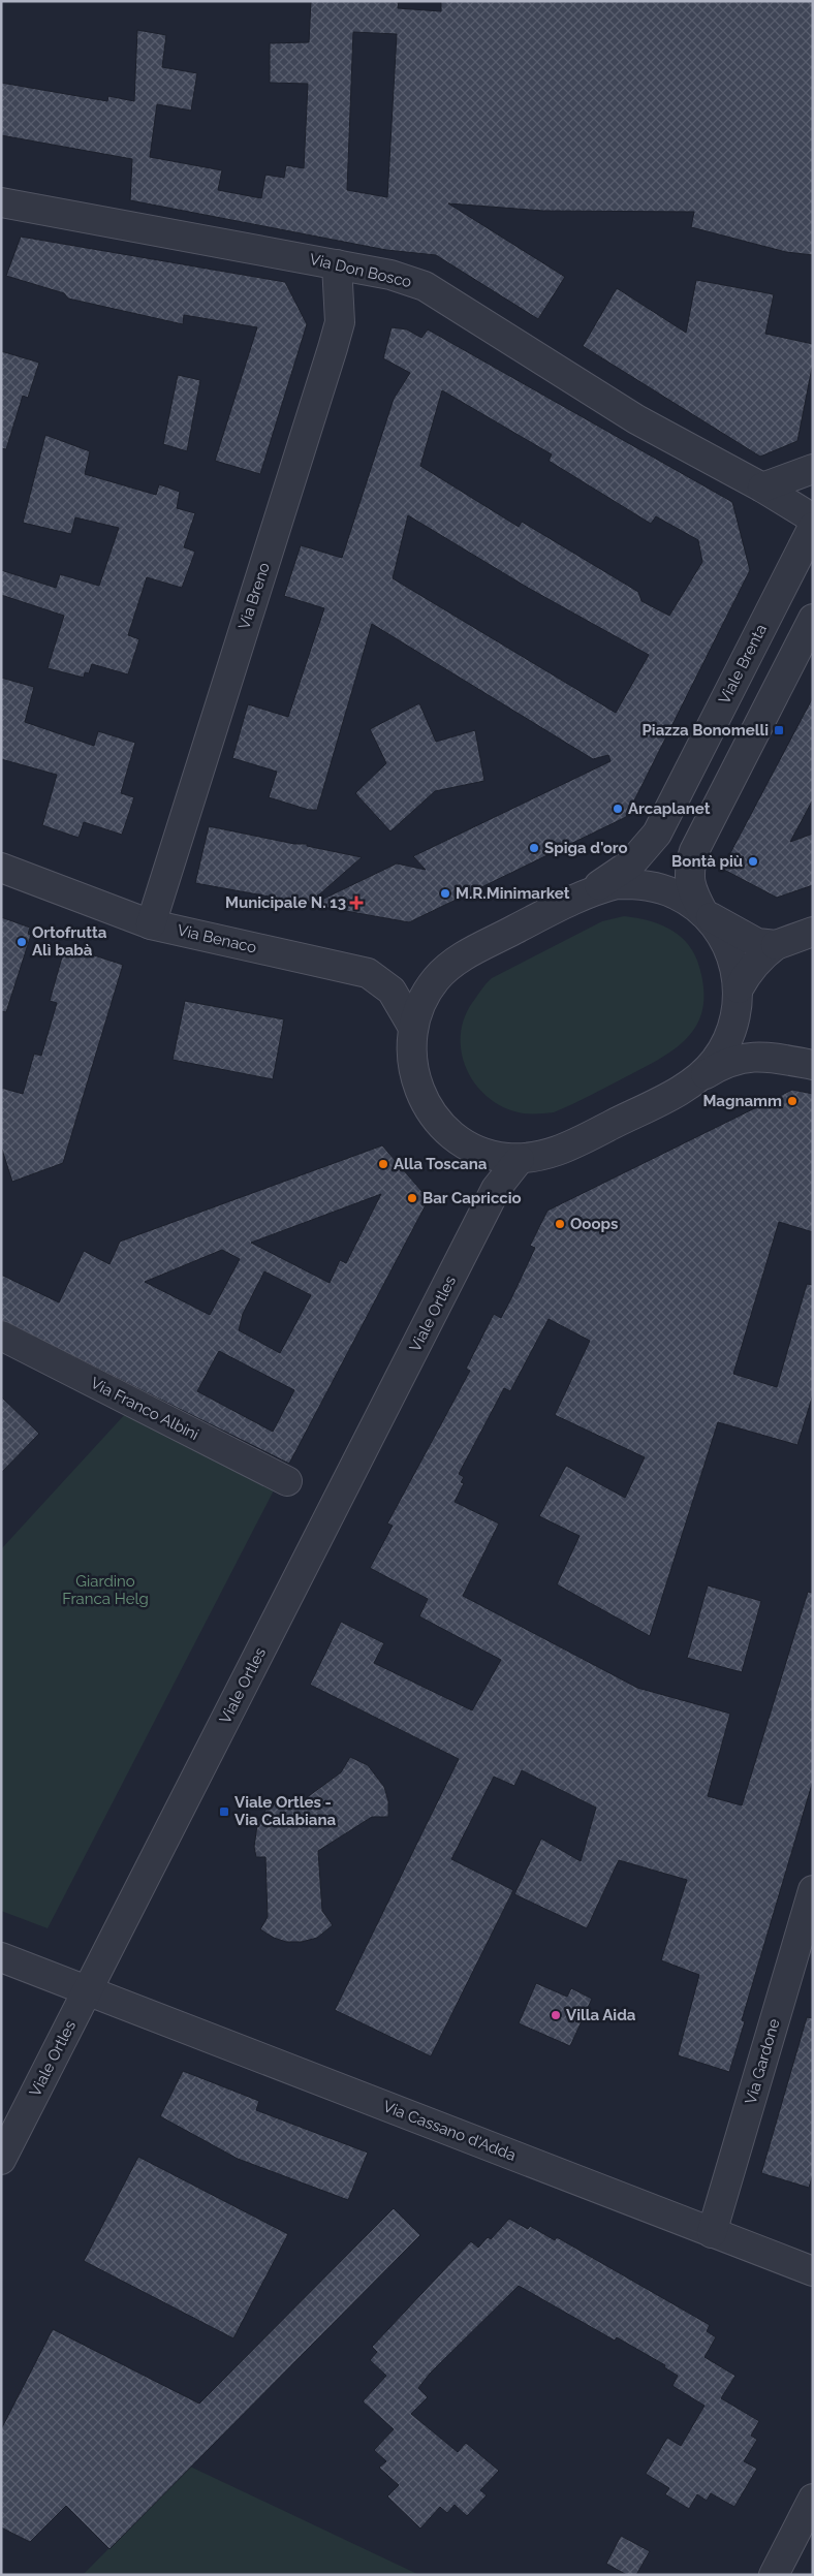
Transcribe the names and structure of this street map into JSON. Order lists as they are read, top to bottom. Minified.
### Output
{"streets":{"street":["Via Don Bosco","Via Breno","Viale Brenta","Via Benaco","Viale Ortles","Via Franco Albini","Via Gardone","Via Cassano d'Adda"]},"crossings":[["Via Don Bosco","Via Breno"],["Via Breno","Via Benaco"],["Viale Ortles","Via Cassano d'Adda"],["Via Gardone","Via Cassano d'Adda"]],"parks":["Giardino Franca Helg"],"places":{"transit":["Piazza Bonomelli","Viale Ortles - Via Calabiana"],"other":["Arcaplanet","Spiga d'oro","Bontà più","M.R.Minimarket","Ortofrutta Alì babà","Magnamm","Alla Toscana","Bar Capriccio","Ooops","Villa Aida"],"health":["Municipale N. 13"]}}
